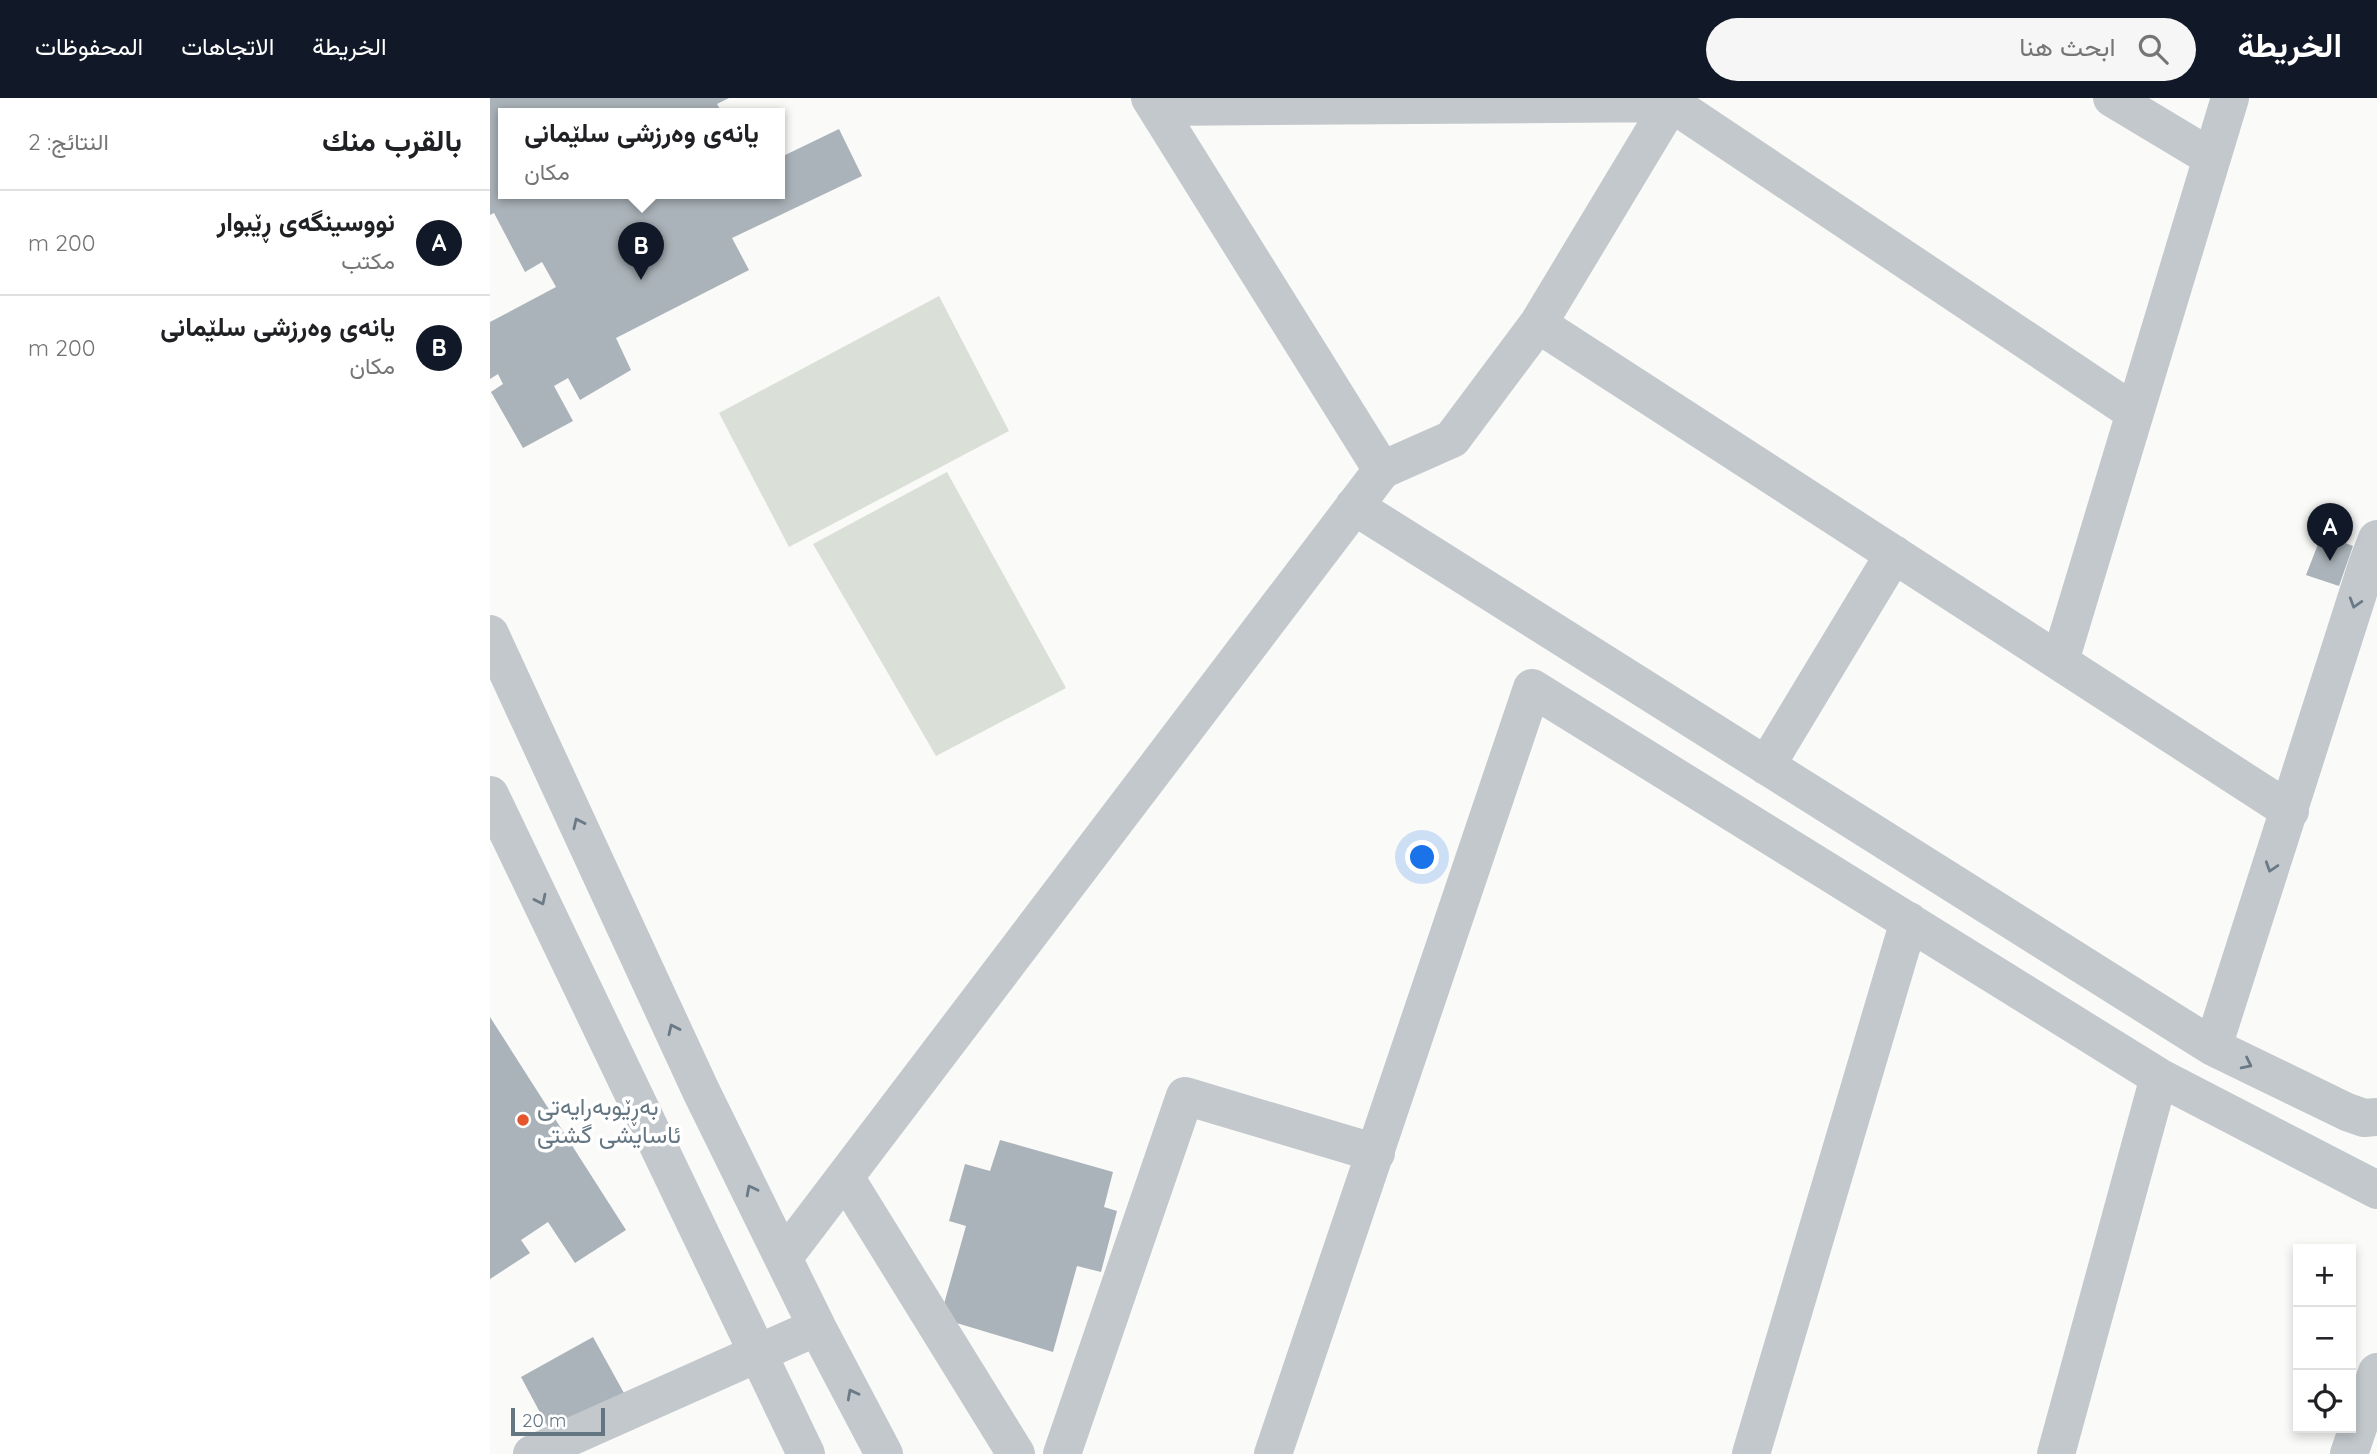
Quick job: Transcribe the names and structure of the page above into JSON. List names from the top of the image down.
{
  "places": ["بەڕێوبەرایەتی ئاسایشی گشتی"],
  "scale_bar": "20 m",
  "page": {
    "header": "الخريطة",
    "search": "ابحث هنا",
    "nav": ["الخريطة", "الاتجاهات", "المحفوظات"],
    "heading": ["بالقرب منك", "النتائج: 2"],
    "popup": ["یانەی وەرزشی سلێمانی", "مكان"],
    "list": [
      {
        "mark": "A",
        "name": "نووسینگه‌ی ڕێبوار",
        "note": "مكتب",
        "value": "200 m"
      },
      {
        "mark": "B",
        "name": "یانەی وەرزشی سلێمانی",
        "note": "مكان",
        "value": "200 m"
      }
    ],
    "pins": ["B", "A"],
    "map_buttons": ["+", "−"],
    "scale": "20 m"
  }
}
